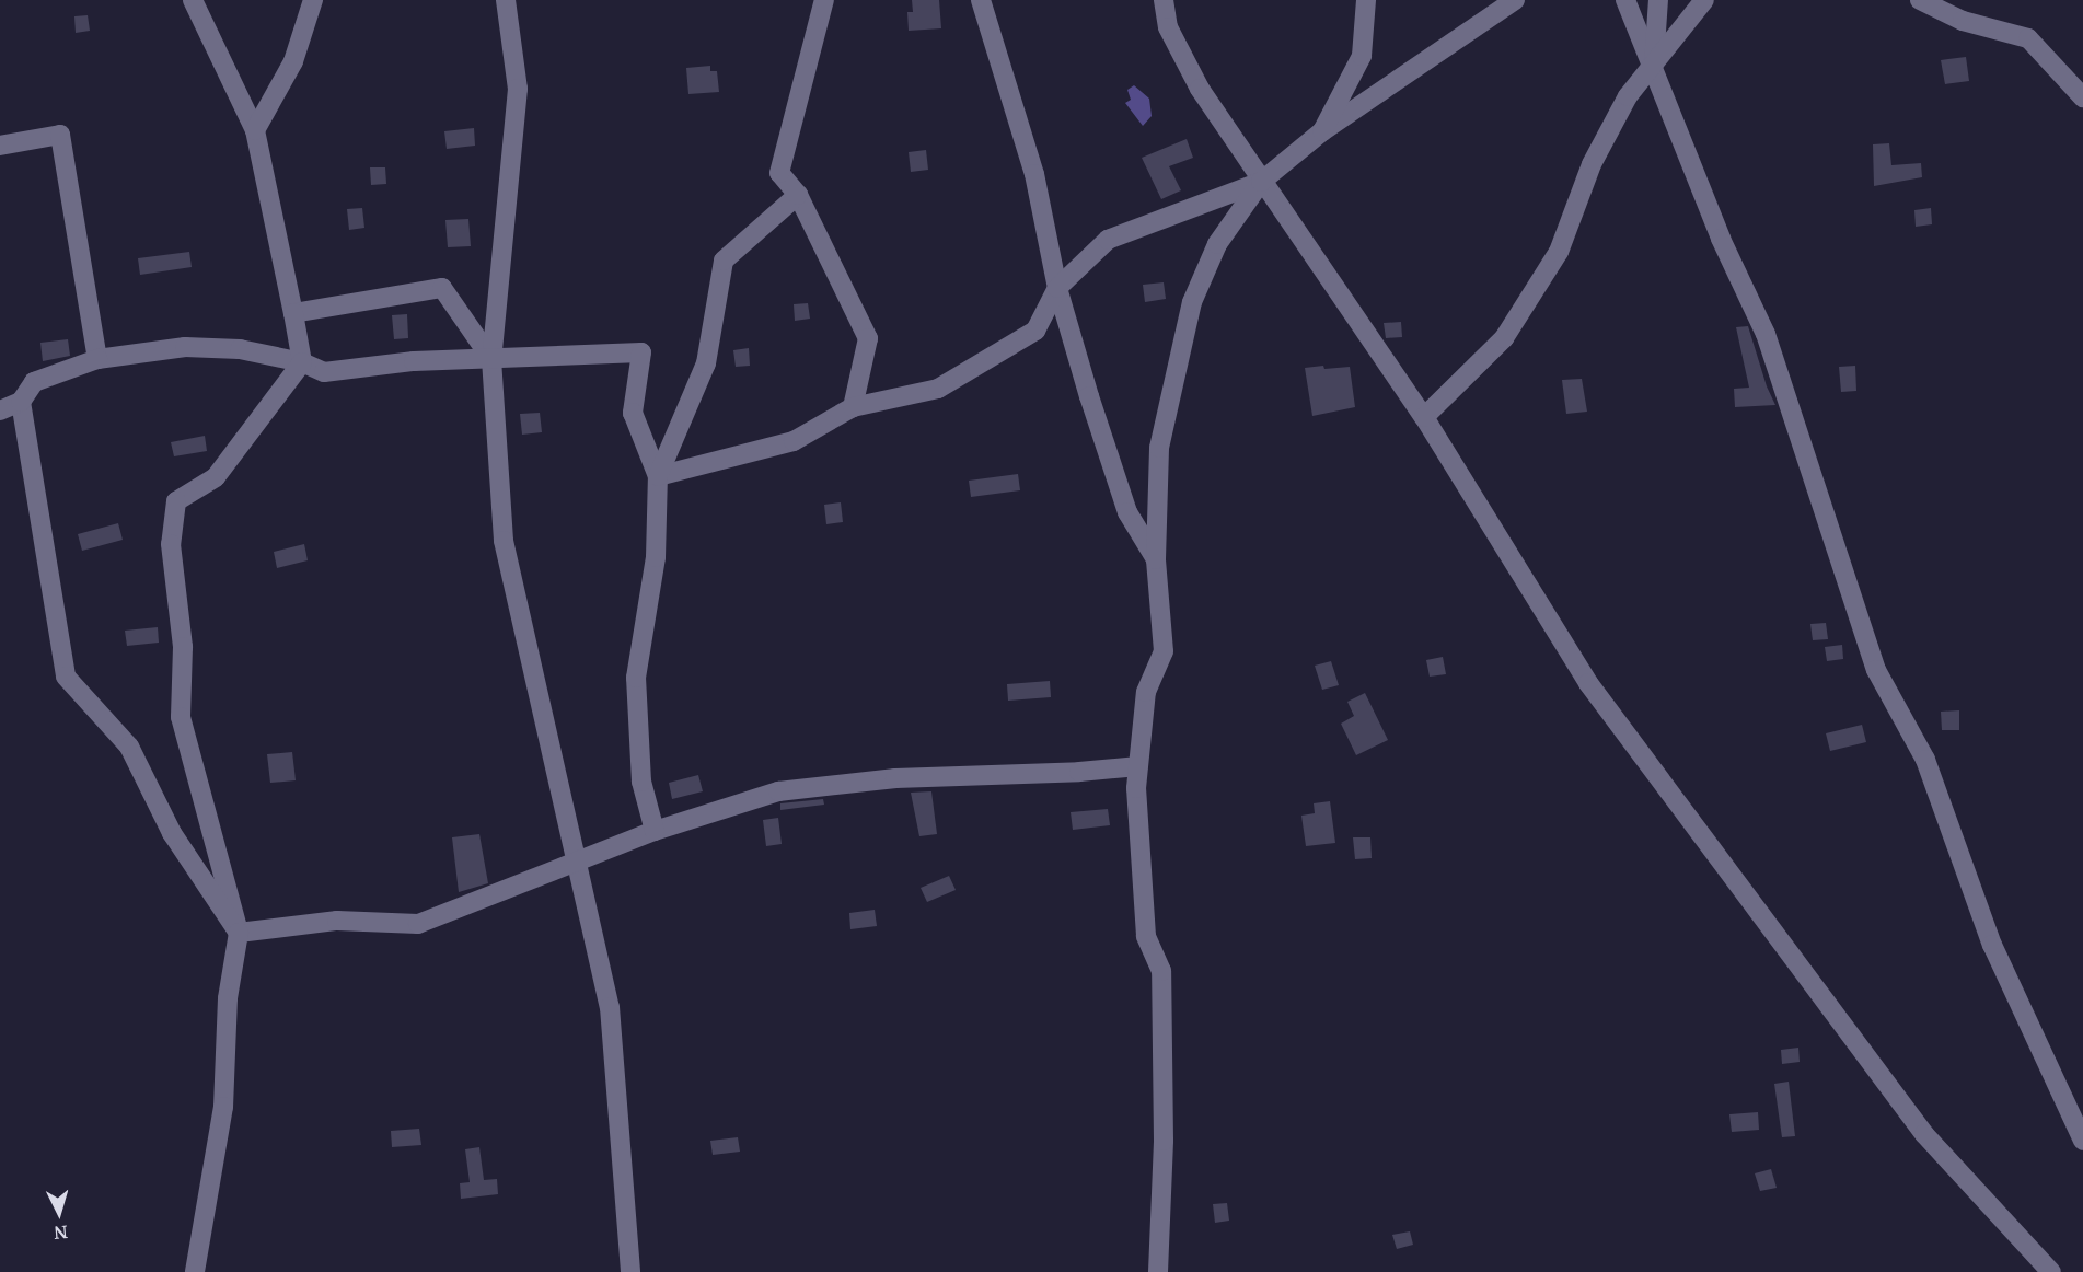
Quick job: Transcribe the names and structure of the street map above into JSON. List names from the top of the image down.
{
  "north": "bottom"
}
